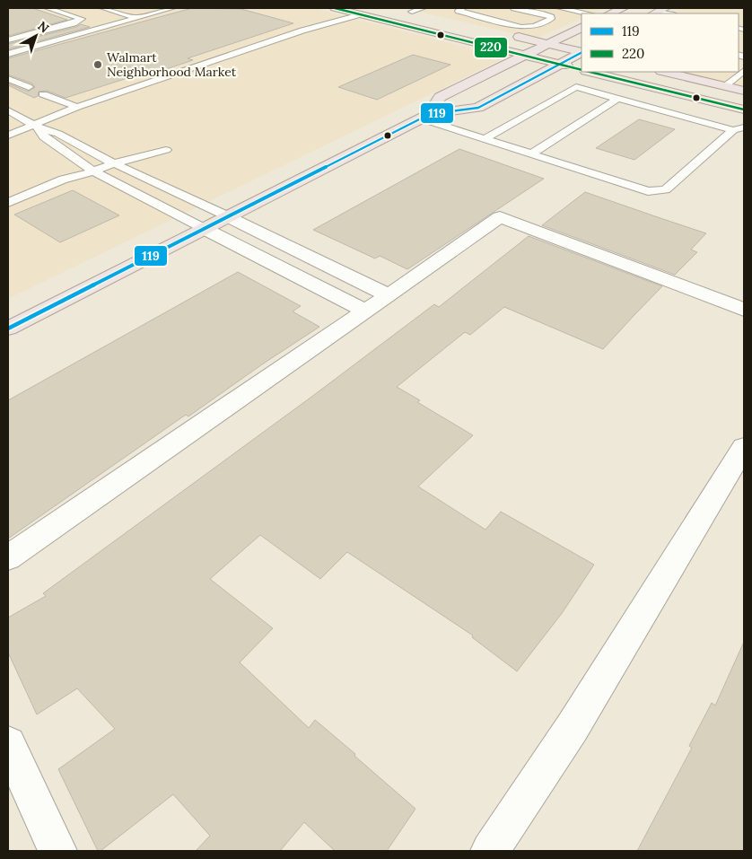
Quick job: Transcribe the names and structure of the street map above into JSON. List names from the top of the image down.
{
  "places": ["Walmart Neighborhood Market"],
  "lines": ["transit line 220", "transit line 119"],
  "legend": ["119", "220"],
  "north": "top right"
}
